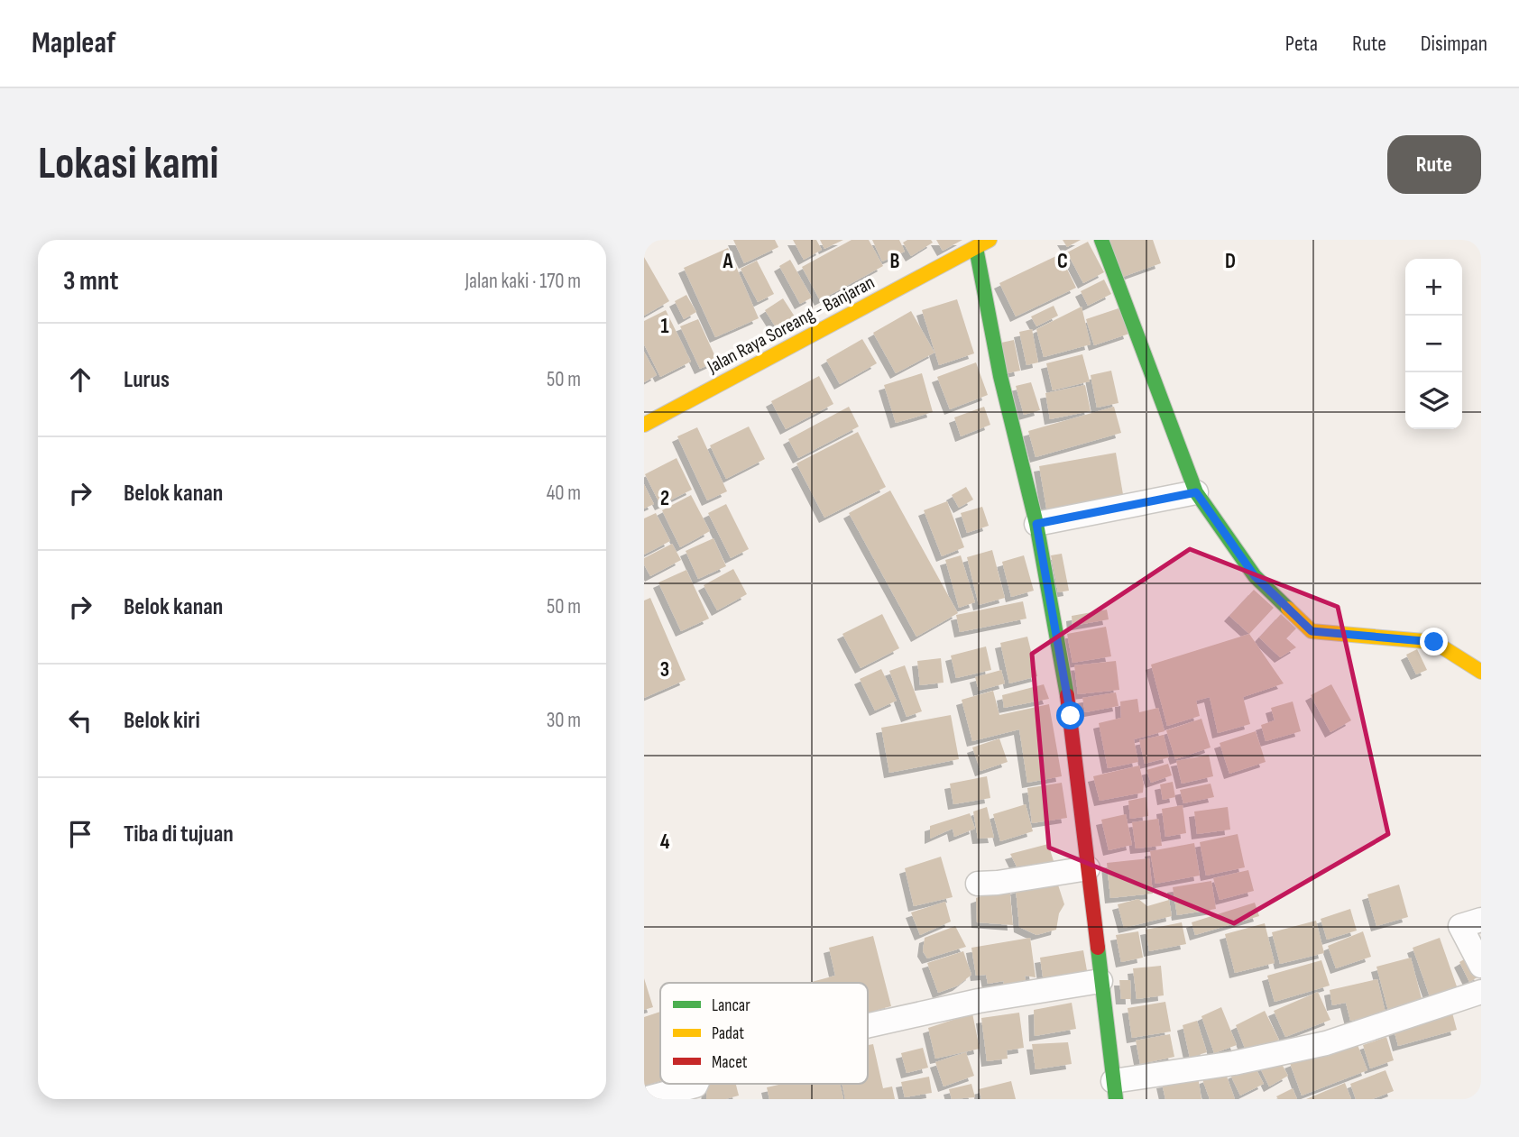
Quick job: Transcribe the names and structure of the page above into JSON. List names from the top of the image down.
{
  "streets": {
    "street": ["Jalan Raya Soreang - Banjaran"]
  },
  "legend": ["Lancar", "Padat", "Macet"],
  "page": {
    "header": "Mapleaf",
    "nav": ["Peta", "Rute", "Disimpan"],
    "buttons": "Rute",
    "title": "Lokasi kami",
    "heading": ["3 mnt", "Jalan kaki · 170 m"],
    "map_buttons": ["+", "−"],
    "list": [
      ["Lurus", "50 m"],
      ["Belok kanan", "40 m"],
      ["Belok kanan", "50 m"],
      ["Belok kiri", "30 m"],
      "Tiba di tujuan"
    ]
  },
  "grid": {
    "columns": [
      "A",
      "B",
      "C",
      "D"
    ],
    "rows": [
      "1",
      "2",
      "3",
      "4"
    ]
  }
}
